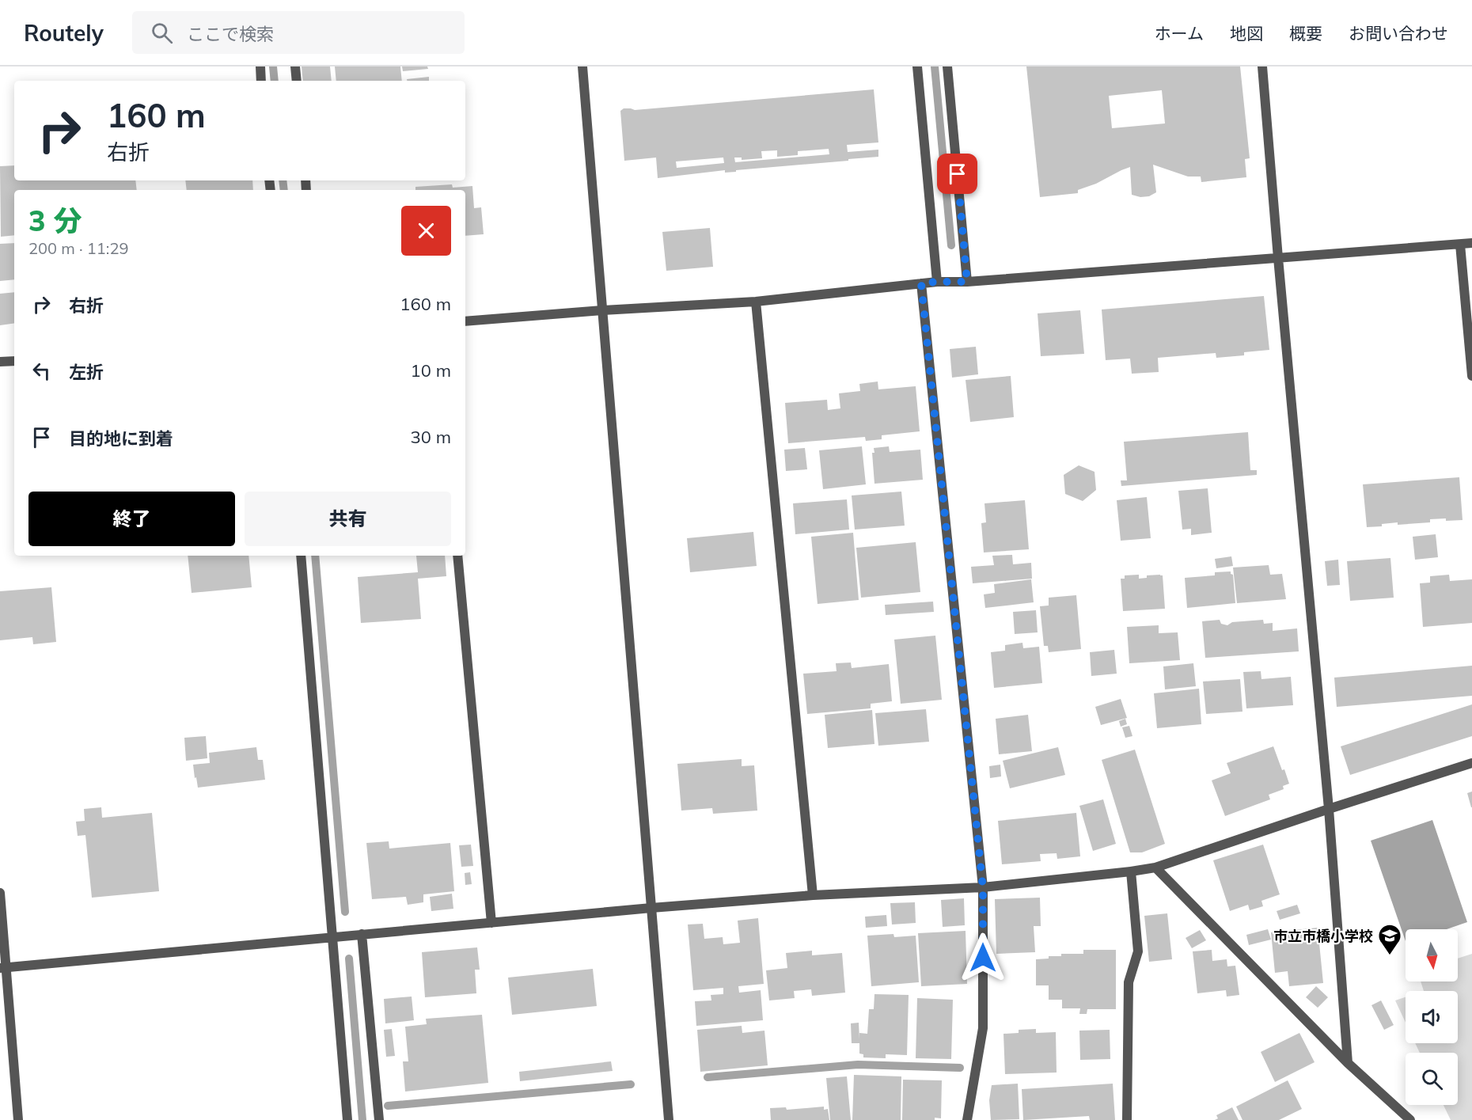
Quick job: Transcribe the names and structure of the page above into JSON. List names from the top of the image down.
{
  "places": {
    "school or university": ["市立市橋小学校"]
  },
  "north": "bottom",
  "page": {
    "header": "Routely",
    "search": "ここで検索",
    "nav": [
      "ホーム",
      "地図",
      "概要",
      "お問い合わせ"
    ],
    "turn": ["160 m", "右折"],
    "heading": ["3 分", "200 m · 11:29"],
    "list": [
      {
        "name": "右折",
        "value": "160 m"
      },
      {
        "name": "左折",
        "value": "10 m"
      },
      {
        "name": "目的地に到着",
        "value": "30 m"
      }
    ],
    "buttons": ["終了", "共有"]
  }
}
